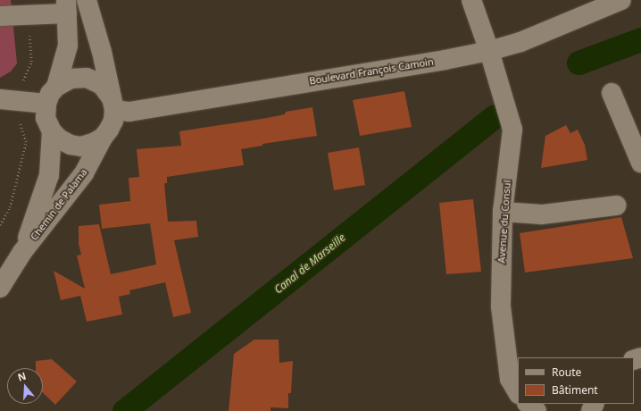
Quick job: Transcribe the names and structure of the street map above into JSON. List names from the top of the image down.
{
  "streets": {
    "street": ["Boulevard François Camoin", "Chemin de Palama", "Avenue du Consul"]
  },
  "crossings": [
    ["Boulevard François Camoin", "Chemin de Palama"],
    ["Boulevard François Camoin", "Avenue du Consul"]
  ],
  "water": ["Canal de Marseille"],
  "legend": ["Route", "Bâtiment"],
  "north": "top"
}
